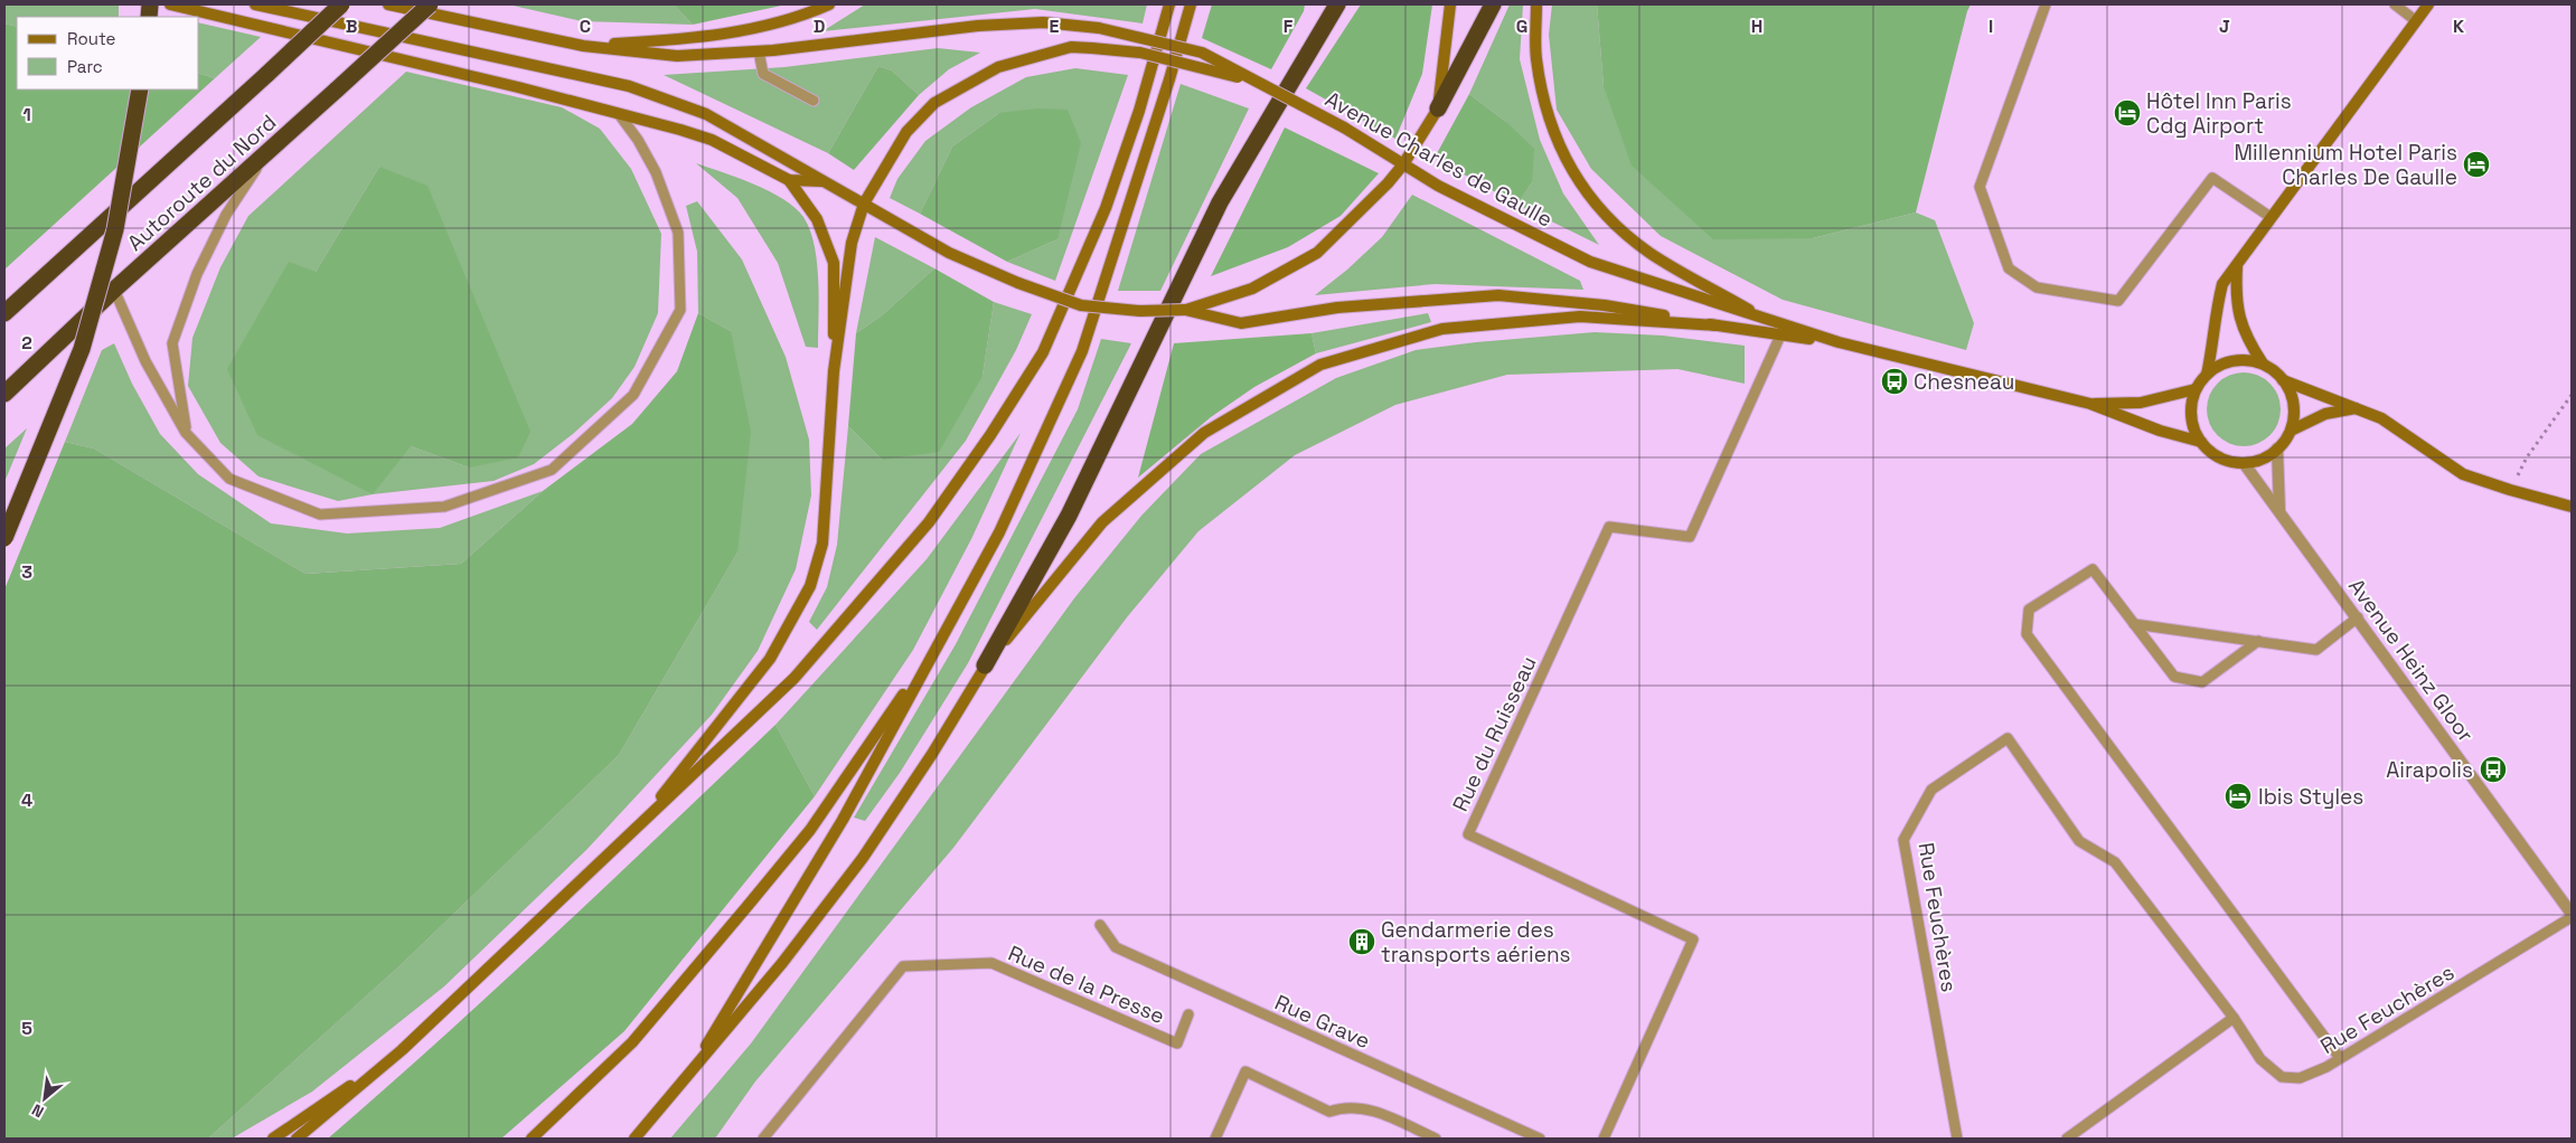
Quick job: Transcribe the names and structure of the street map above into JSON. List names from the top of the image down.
{
  "streets": {
    "highway": ["Autoroute du Nord"],
    "main road": ["Avenue Charles de Gaulle"],
    "street": ["Avenue Heinz Gloor"],
    "lane": [
      "Rue du Ruisseau",
      "Rue Feuchères",
      "Rue de la Presse",
      "Rue Grave"
    ]
  },
  "crossings": [
    ["Avenue Charles de Gaulle", "Avenue Heinz Gloor"],
    ["Avenue Charles de Gaulle", "Rue du Ruisseau"],
    ["Avenue Heinz Gloor", "Rue Feuchères"]
  ],
  "places": {
    "hotel": ["Hôtel Inn Paris Cdg Airport", "Millennium Hotel Paris Charles De Gaulle", "Ibis Styles"],
    "bus stop": ["Chesneau", "Airapolis"],
    "building": ["Gendarmerie des transports aériens"]
  },
  "legend": ["Route", "Parc"],
  "north": "bottom left",
  "grid": {
    "columns": [
      "B",
      "C",
      "D",
      "E",
      "F",
      "G",
      "H",
      "I",
      "J",
      "K"
    ],
    "rows": [
      "1",
      "2",
      "3",
      "4",
      "5"
    ]
  }
}
